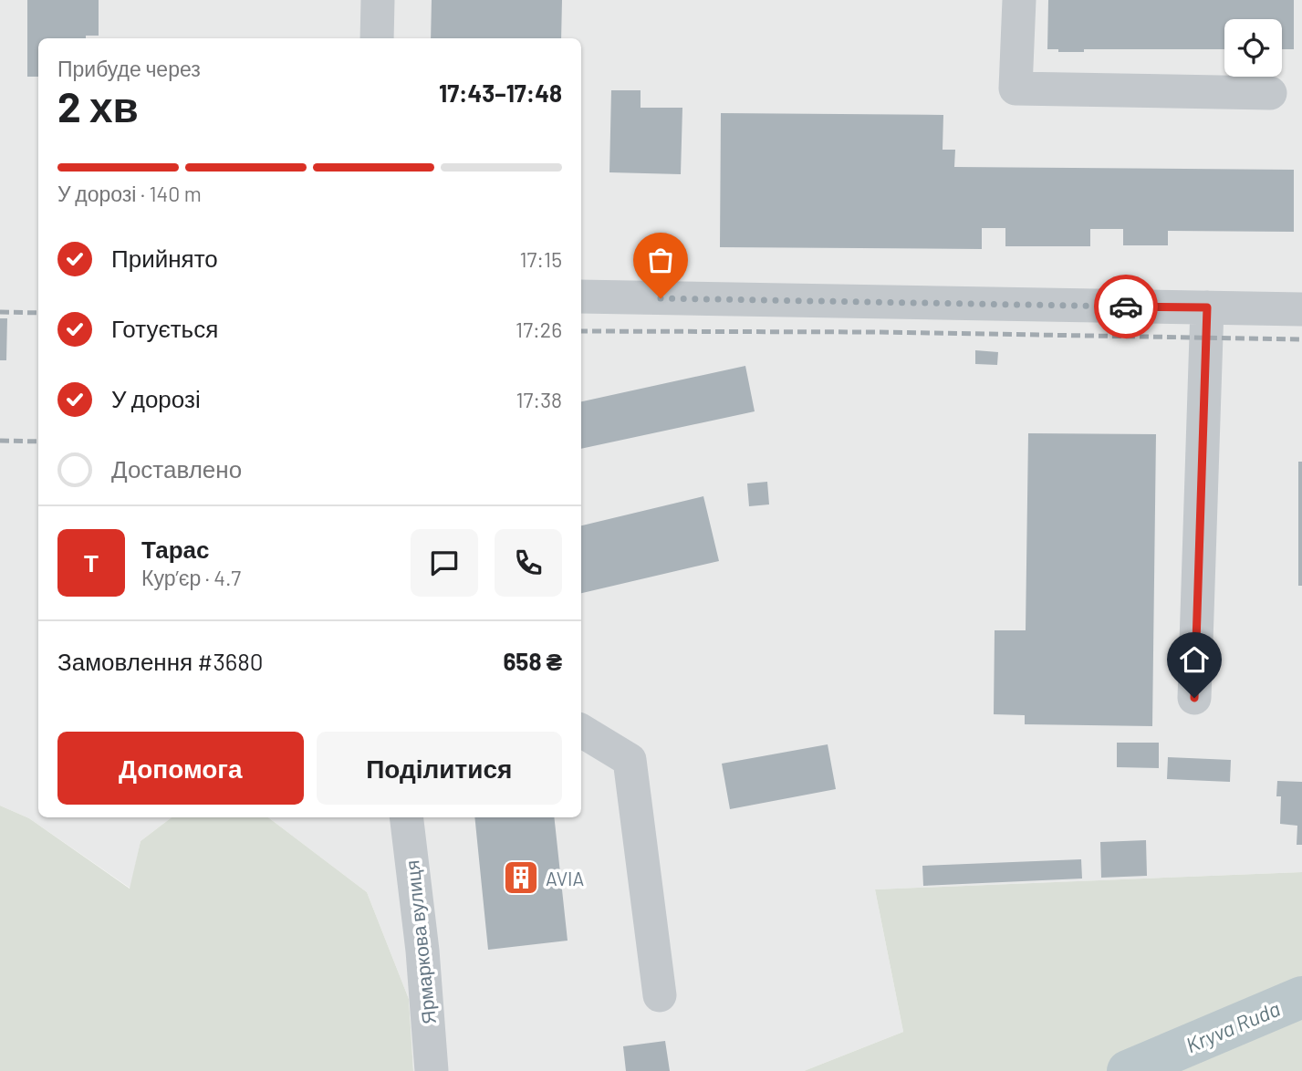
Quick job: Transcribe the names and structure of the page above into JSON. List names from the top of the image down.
{
  "streets": {
    "street": ["Ярмаркова вулиця"]
  },
  "water": ["Kryva Ruda"],
  "places": {
    "building": ["AVIA"]
  },
  "page": {
    "heading": ["2 хв", "Прибуде через", "17:43–17:48"],
    "panel": [
      "Тарас",
      "Кур’єр · 4.7",
      "Замовлення #3680",
      "658 ₴"
    ],
    "bar": "У дорозі · 140 m",
    "list": [
      ["Прийнято", "17:15"],
      ["Готується", "17:26"],
      ["У дорозі", "17:38"],
      "Доставлено"
    ],
    "round": "Т",
    "buttons": ["Допомога", "Поділитися"]
  }
}
